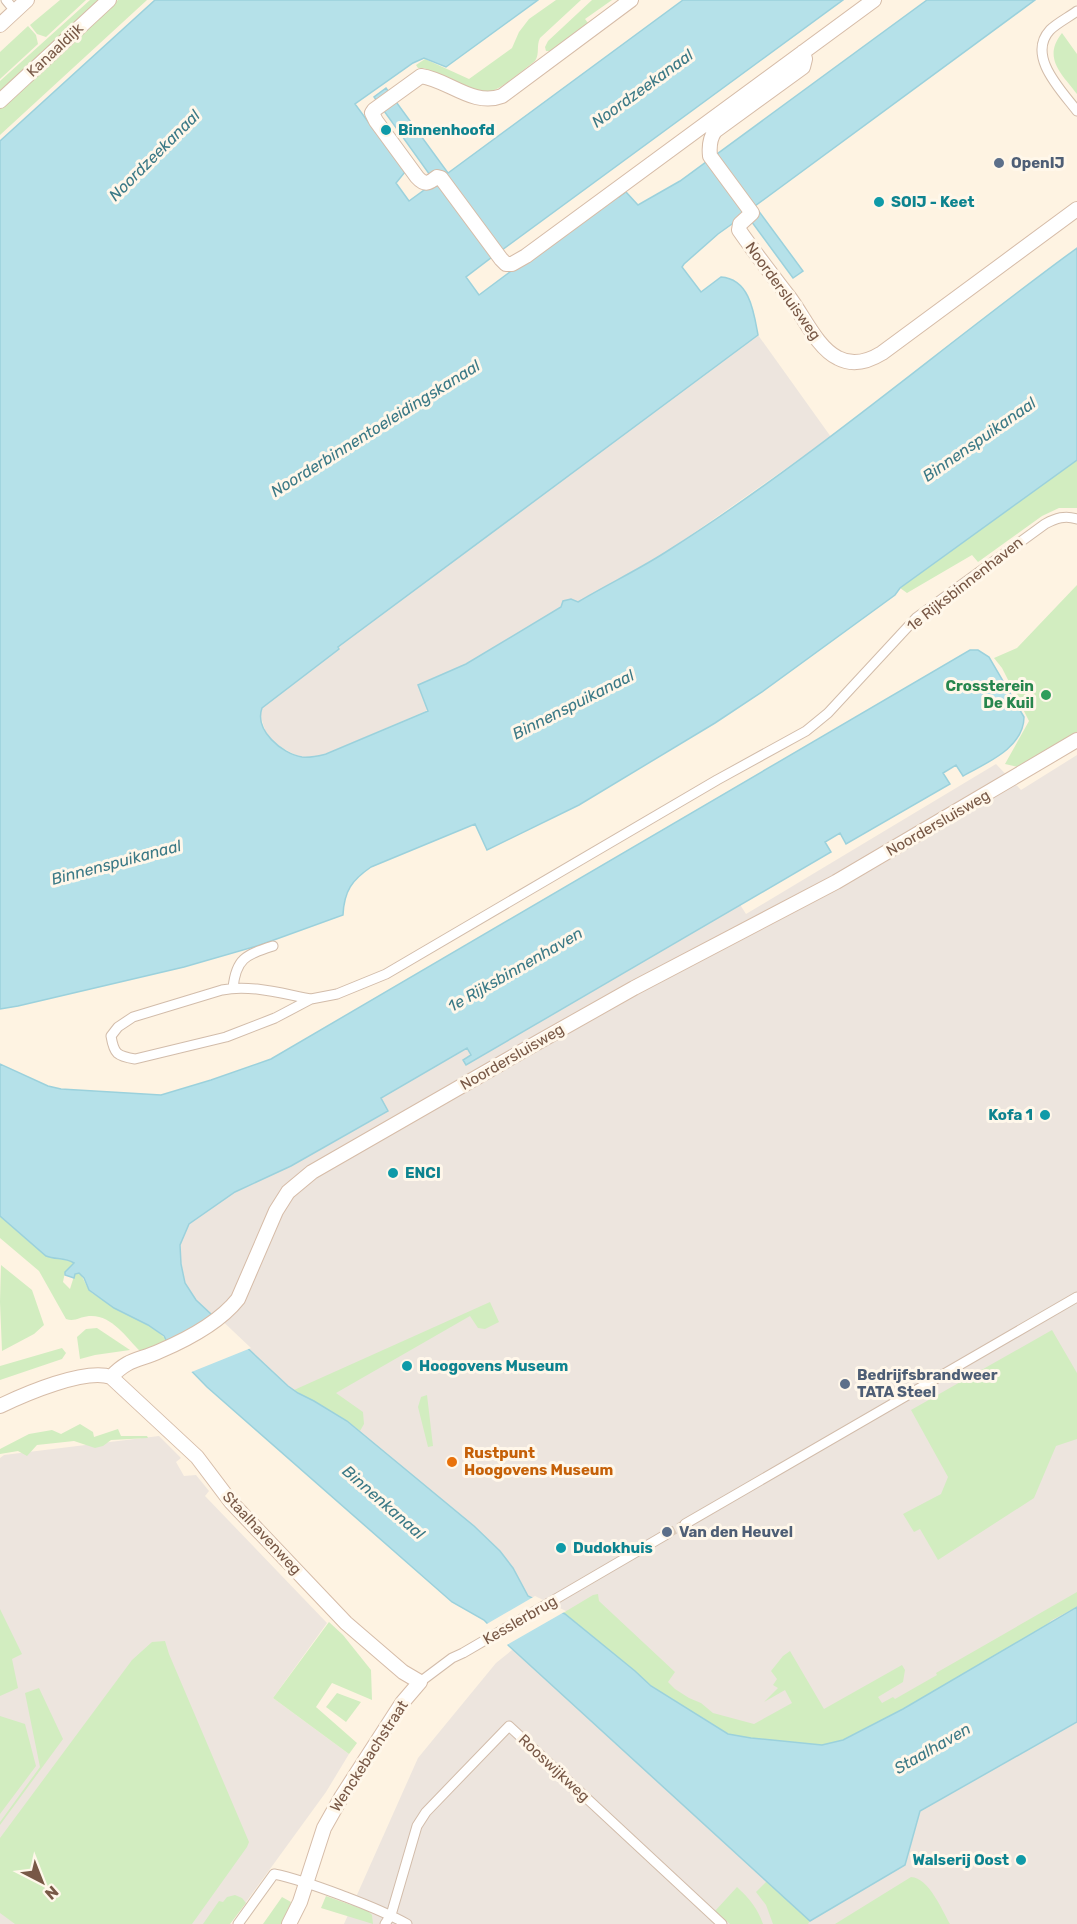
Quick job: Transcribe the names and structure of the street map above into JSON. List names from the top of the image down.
{
  "streets": {
    "street": [
      "Kanaaldijk",
      "Noordersluisweg",
      "1e Rijksbinnenhaven",
      "Staalhavenweg",
      "Kesslerbrug",
      "Wenckebachstraat",
      "Rooswijkweg"
    ]
  },
  "crossings": [
    ["Noordersluisweg", "Staalhavenweg"],
    ["Staalhavenweg", "Wenckebachstraat"],
    ["Kesslerbrug", "Wenckebachstraat"]
  ],
  "water": [
    "Noordzeekanaal",
    "Noorderbinnentoeleidingskanaal",
    "Binnenspuikanaal",
    "1e Rijksbinnenhaven",
    "Binnenkanaal",
    "Staalhaven"
  ],
  "places": [
    "Binnenhoofd",
    "OpenIJ",
    "SOIJ - Keet",
    "Crossterein De Kuil",
    "Kofa 1",
    "ENCI",
    "Hoogovens Museum",
    "Bedrijfsbrandweer TATA Steel",
    "Rustpunt Hoogovens Museum",
    "Van den Heuvel",
    "Dudokhuis",
    "Walserij Oost"
  ],
  "north": "bottom right"
}
